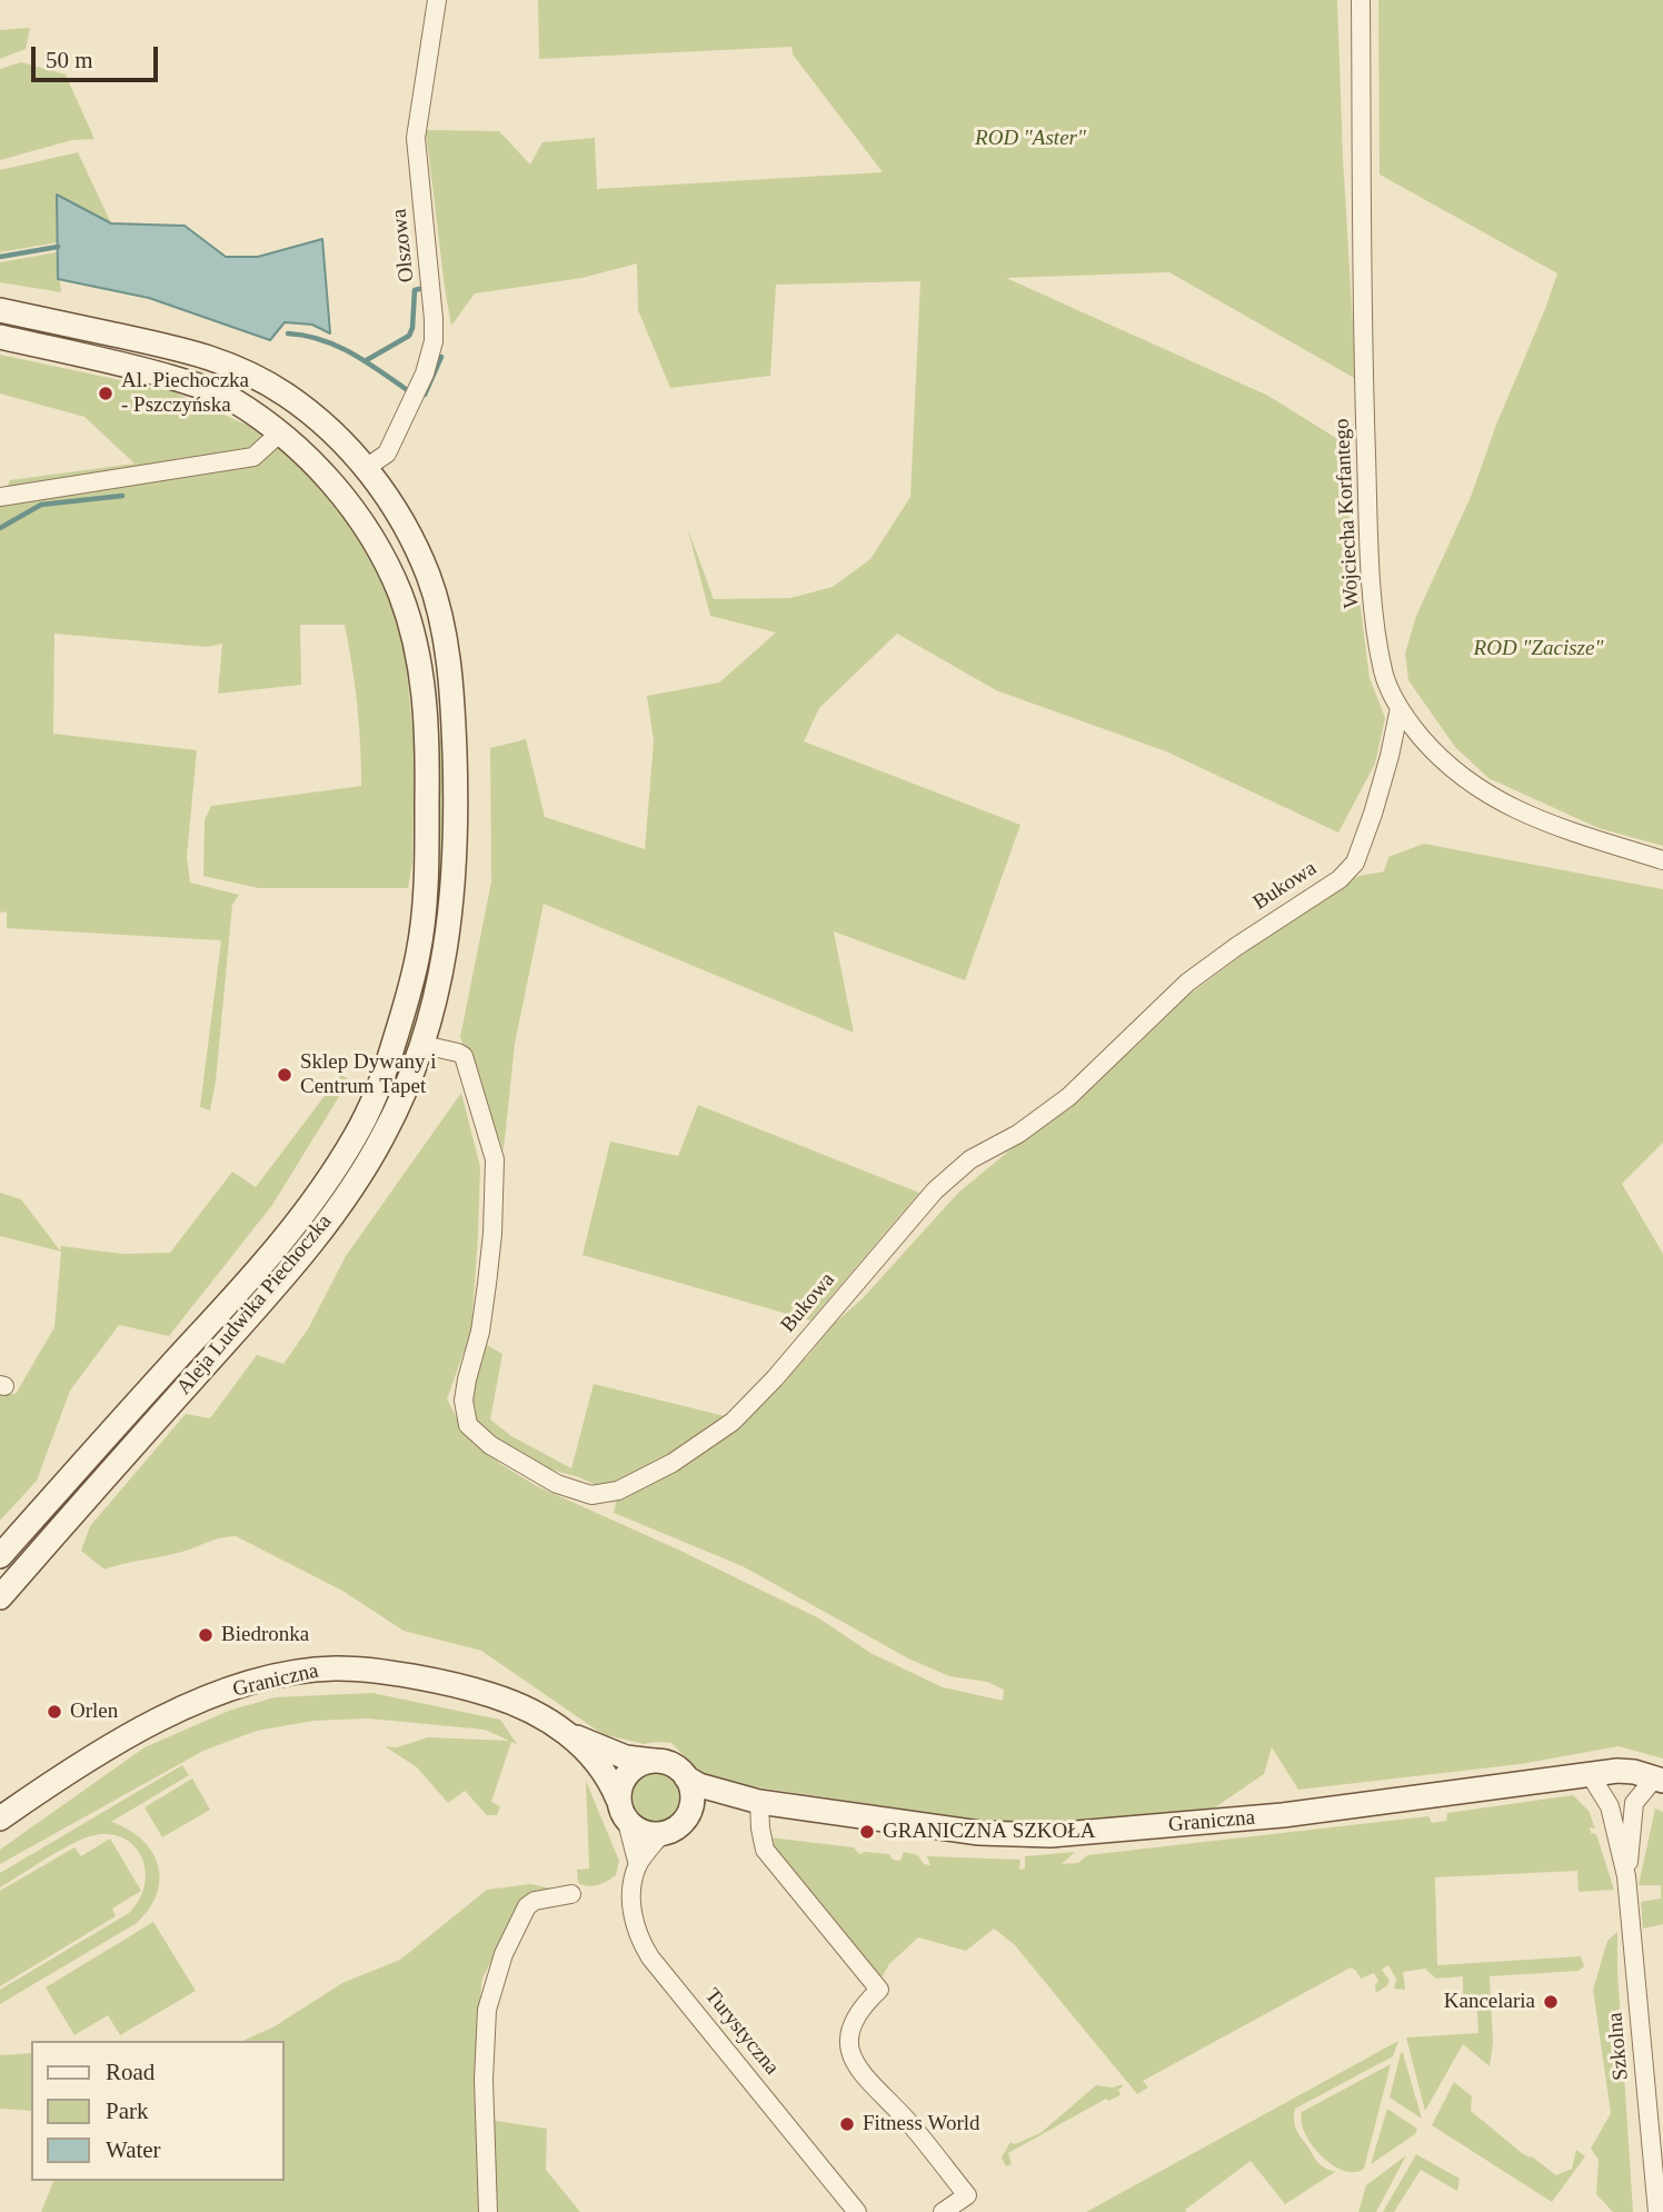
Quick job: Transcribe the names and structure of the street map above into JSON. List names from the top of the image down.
{
  "streets": {
    "main road": ["Aleja Ludwika Piechoczka", "Graniczna"],
    "street": [
      "Olszowa",
      "Wojciecha Korfantego",
      "Bukowa",
      "Turystyczna",
      "Szkolna"
    ]
  },
  "crossings": [
    ["Olszowa", "Aleja Ludwika Piechoczka"],
    ["Wojciecha Korfantego", "Bukowa"],
    ["Bukowa", "Aleja Ludwika Piechoczka"],
    ["Graniczna", "Turystyczna"],
    ["Graniczna", "Szkolna"]
  ],
  "parks": ["ROD \"Aster\"", "ROD \"Zacisze\""],
  "places": [
    "Al. Piechoczka - Pszczyńska",
    "Sklep Dywany i Centrum Tapet",
    "Biedronka",
    "Orlen",
    "GRANICZNA SZKOŁA",
    "Kancelaria",
    "Fitness World"
  ],
  "legend": ["Road", "Park", "Water"],
  "scale_bar": "50 m"
}
